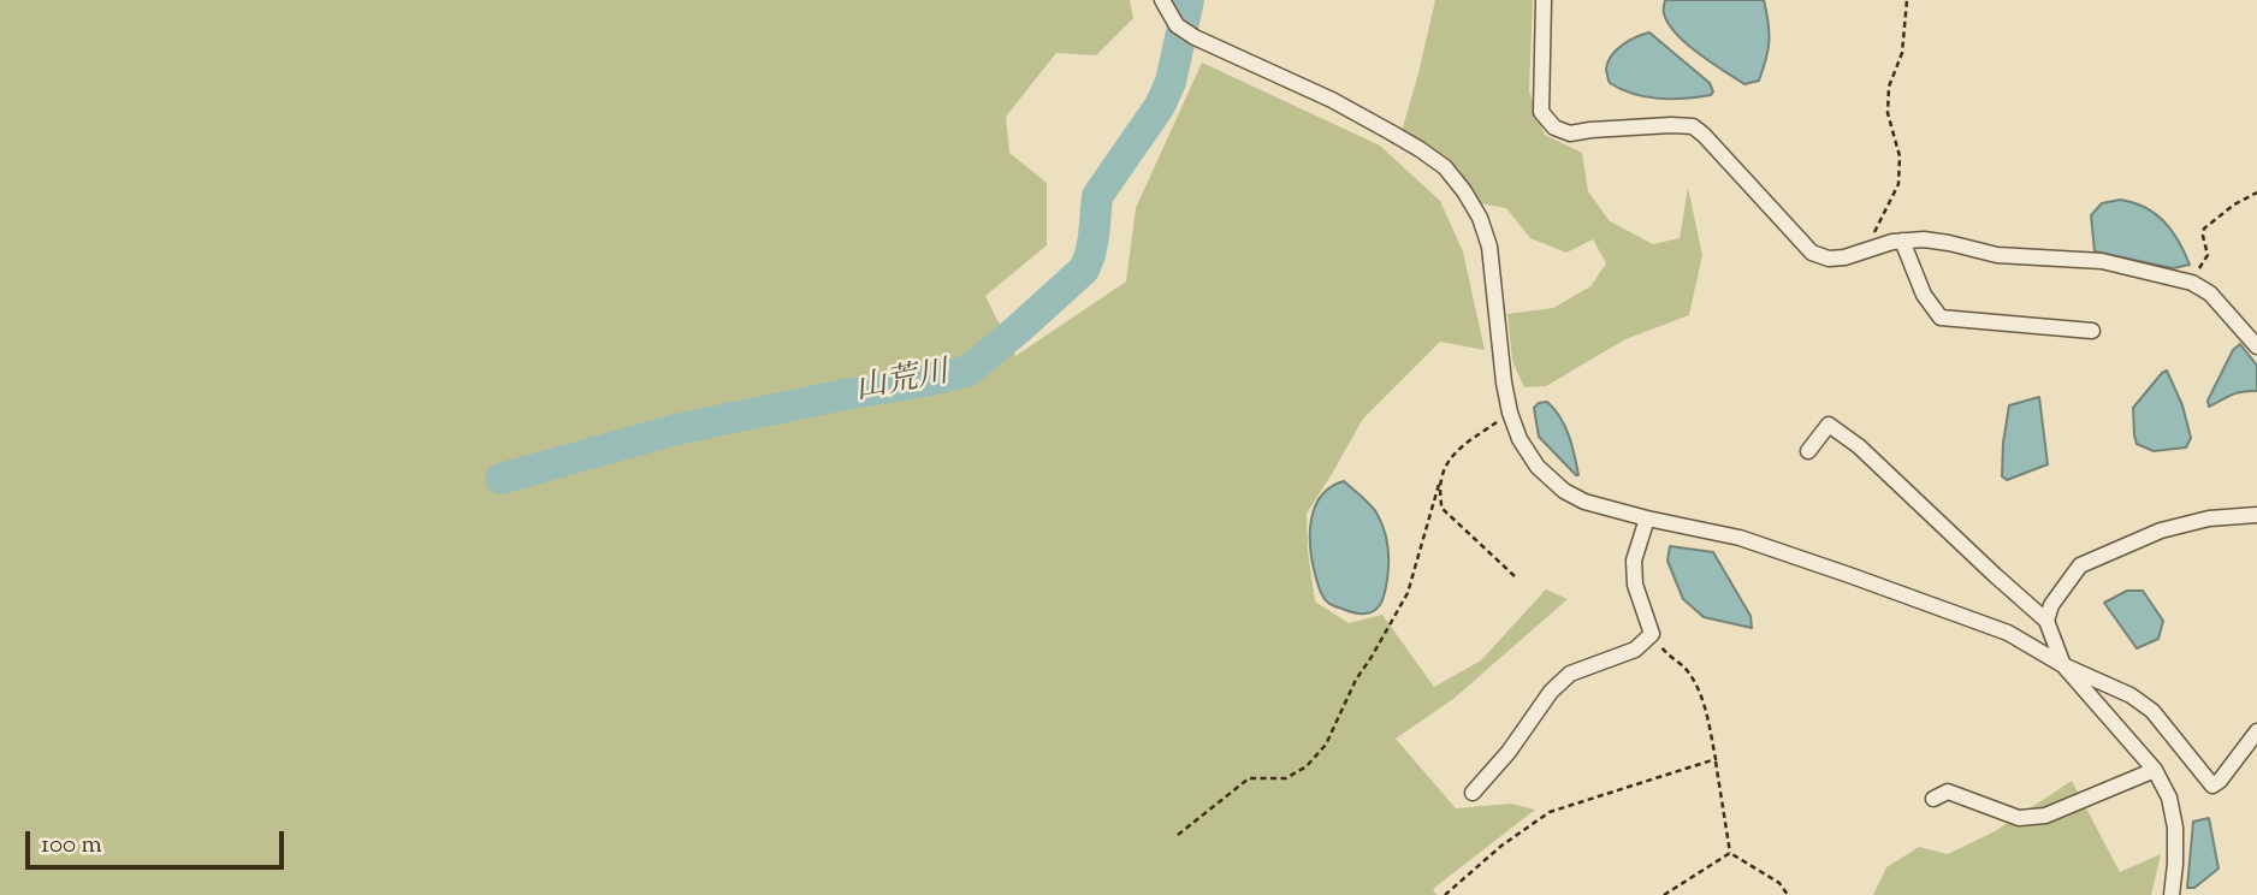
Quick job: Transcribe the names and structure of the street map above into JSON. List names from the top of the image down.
{
  "water": ["山荒川"],
  "scale_bar": "100 m"
}
